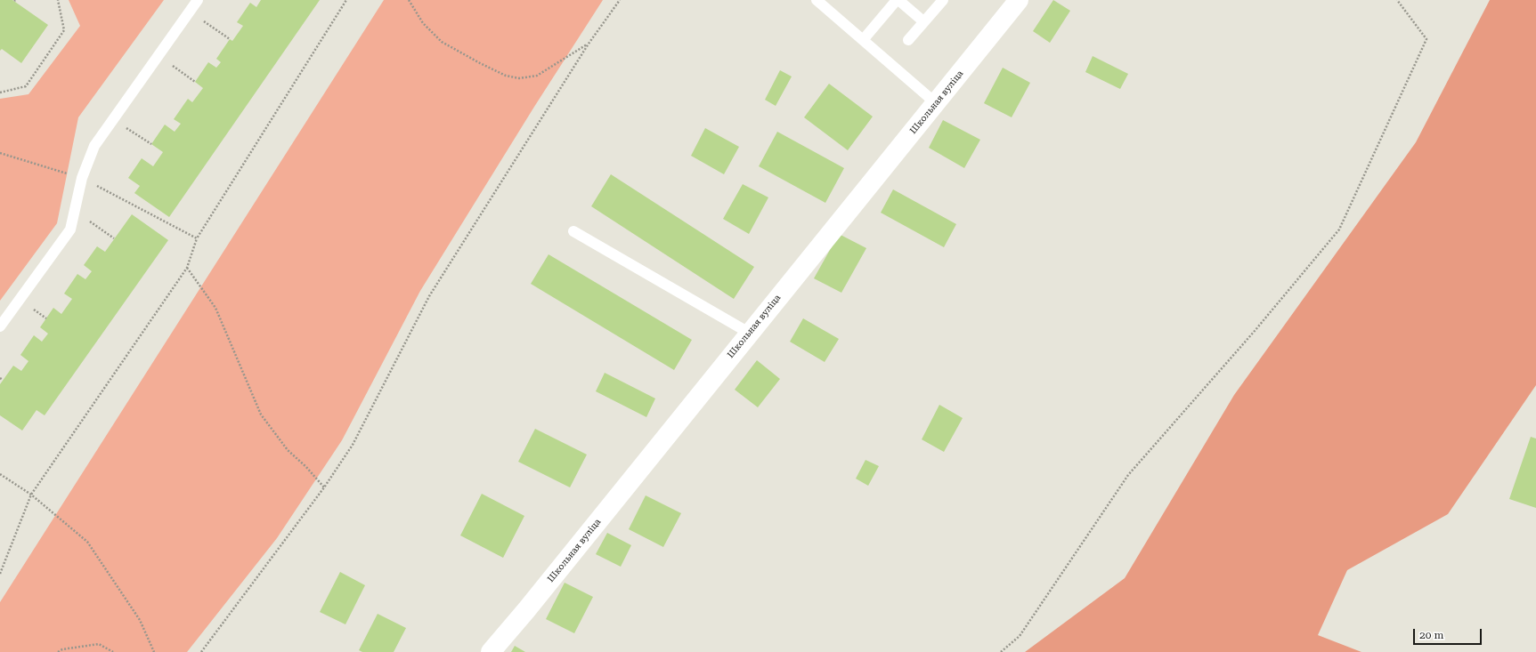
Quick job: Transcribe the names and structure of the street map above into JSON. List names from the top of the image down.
{
  "streets": {
    "street": ["Школьная вуліца"]
  },
  "scale_bar": "20 m"
}
